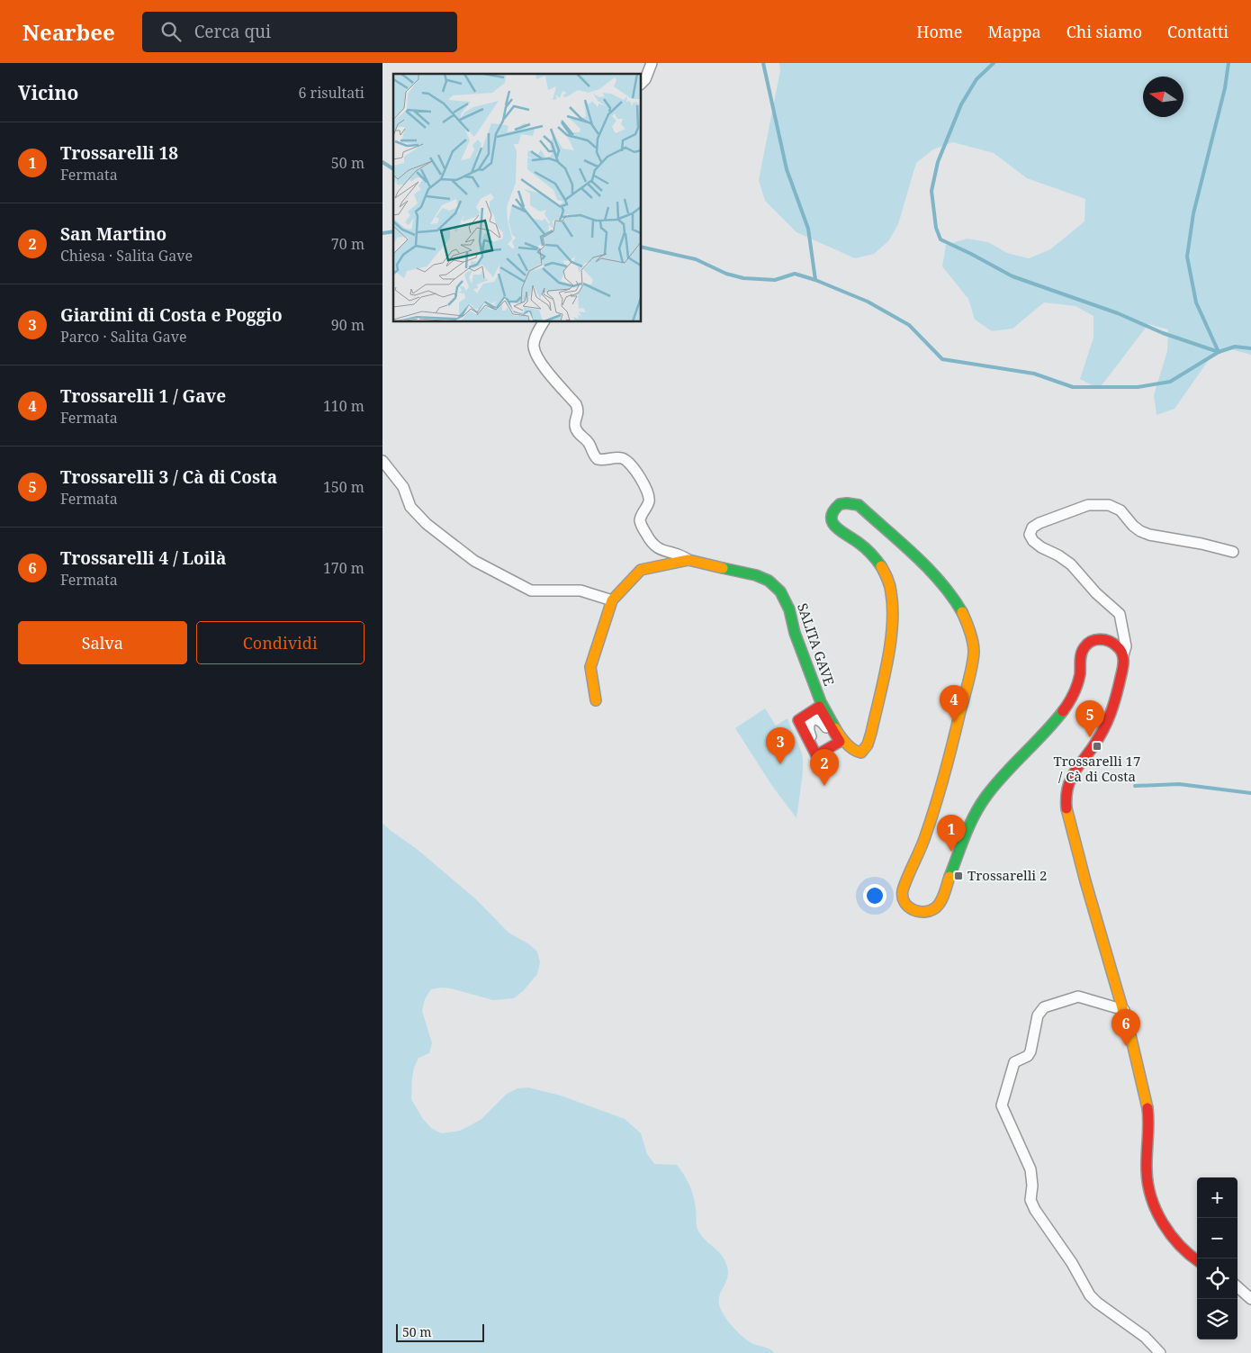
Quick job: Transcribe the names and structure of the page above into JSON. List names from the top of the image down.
{
  "streets": {
    "street": ["SALITA GAVE"]
  },
  "places": {
    "transit": ["Trossarelli 17 / Cà di Costa", "Trossarelli 2"]
  },
  "scale_bar": "50 m",
  "north": "left",
  "page": {
    "header": "Nearbee",
    "search": "Cerca qui",
    "nav": [
      "Home",
      "Mappa",
      "Chi siamo",
      "Contatti"
    ],
    "heading": ["Vicino", "6 risultati"],
    "list": [
      {
        "mark": "1",
        "name": "Trossarelli 18",
        "note": "Fermata",
        "value": "50 m"
      },
      {
        "mark": "2",
        "name": "San Martino",
        "note": "Chiesa · Salita Gave",
        "value": "70 m"
      },
      {
        "mark": "3",
        "name": "Giardini di Costa e Poggio",
        "note": "Parco · Salita Gave",
        "value": "90 m"
      },
      {
        "mark": "4",
        "name": "Trossarelli 1 / Gave",
        "note": "Fermata",
        "value": "110 m"
      },
      {
        "mark": "5",
        "name": "Trossarelli 3 / Cà di Costa",
        "note": "Fermata",
        "value": "150 m"
      },
      {
        "mark": "6",
        "name": "Trossarelli 4 / Loilà",
        "note": "Fermata",
        "value": "170 m"
      }
    ],
    "buttons": ["Salva", "Condividi"],
    "pins": [
      "4",
      "5",
      "3",
      "2",
      "1",
      "6"
    ],
    "map_buttons": ["+", "−"],
    "scale": "50 m"
  }
}
